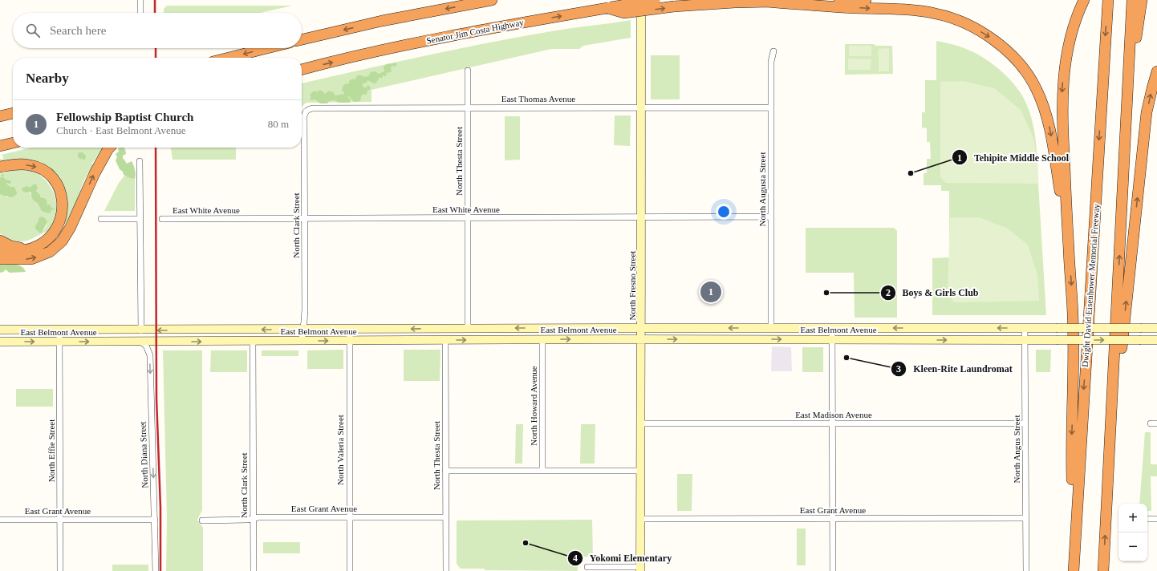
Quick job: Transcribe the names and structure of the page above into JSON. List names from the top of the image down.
{
  "streets": {
    "highway": ["Senator Jim Costa Highway", "Dwight David Eisenhower Memorial Freeway"],
    "main road": ["North Fresno Street", "East Belmont Avenue"],
    "street": [
      "East Thomas Avenue",
      "North Thesta Street",
      "North Augusta Street",
      "East White Avenue",
      "North Clark Street",
      "North Howard Avenue",
      "East Madison Avenue",
      "North Angus Street",
      "North Valeria Street",
      "North Effie Street",
      "North Diana Street",
      "East Grant Avenue"
    ]
  },
  "crossings": [
    ["East Thomas Avenue", "North Thesta Street"],
    ["East Thomas Avenue", "North Augusta Street"],
    ["East Thomas Avenue", "North Clark Street"],
    ["East Thomas Avenue", "North Fresno Street"],
    ["North Thesta Street", "East White Avenue"],
    ["North Thesta Street", "East Belmont Avenue"],
    ["North Thesta Street", "East Grant Avenue"],
    ["North Augusta Street", "East White Avenue"],
    ["North Augusta Street", "East Belmont Avenue"],
    ["East White Avenue", "North Clark Street"],
    ["East White Avenue", "North Fresno Street"],
    ["North Clark Street", "East Belmont Avenue"],
    ["North Clark Street", "East Grant Avenue"],
    ["North Fresno Street", "East Belmont Avenue"],
    ["North Fresno Street", "East Madison Avenue"],
    ["North Fresno Street", "East Grant Avenue"],
    ["East Belmont Avenue", "North Howard Avenue"],
    ["East Belmont Avenue", "North Angus Street"],
    ["East Belmont Avenue", "North Valeria Street"],
    ["East Belmont Avenue", "North Effie Street"],
    ["East Belmont Avenue", "North Diana Street"],
    ["East Madison Avenue", "North Angus Street"],
    ["North Angus Street", "East Grant Avenue"],
    ["North Valeria Street", "East Grant Avenue"],
    ["North Effie Street", "East Grant Avenue"],
    ["North Diana Street", "East Grant Avenue"]
  ],
  "one_way": ["North Diana Street"],
  "places": [
    "Tehipite Middle School",
    "Boys & Girls Club",
    "Kleen-Rite Laundromat",
    "Yokomi Elementary"
  ],
  "page": {
    "search": "Search here",
    "heading": "Nearby",
    "list": [
      {
        "mark": "1",
        "name": "Fellowship Baptist Church",
        "note": "Church · East Belmont Avenue",
        "value": "80 m"
      }
    ],
    "pins": "1",
    "map_buttons": ["+", "−"]
  }
}
